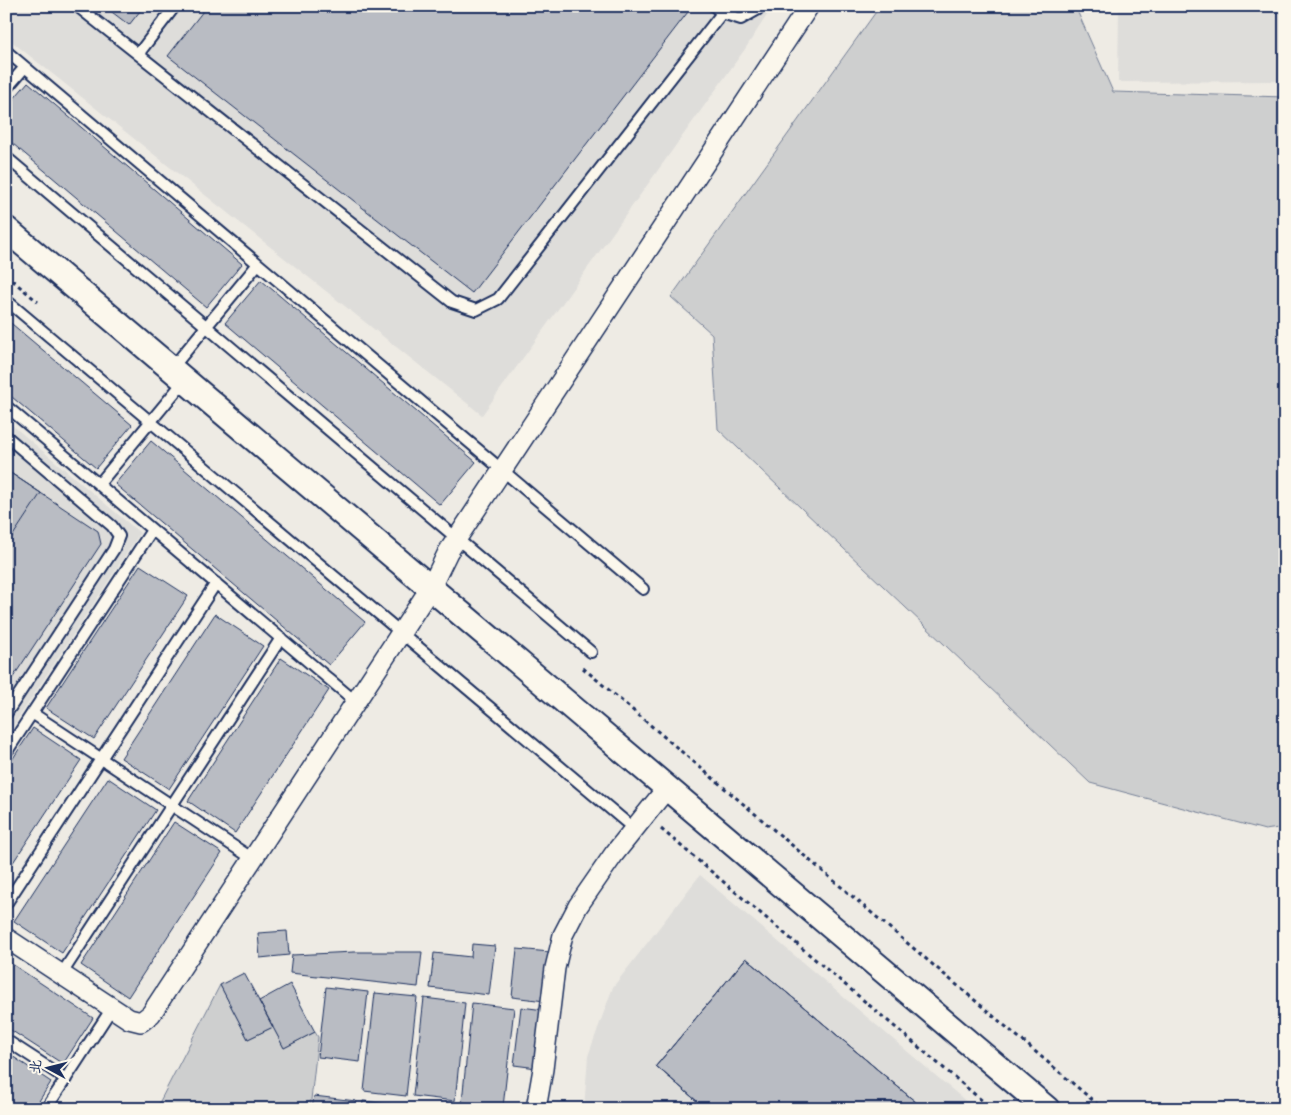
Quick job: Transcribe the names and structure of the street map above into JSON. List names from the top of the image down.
{
  "north": "left"
}
